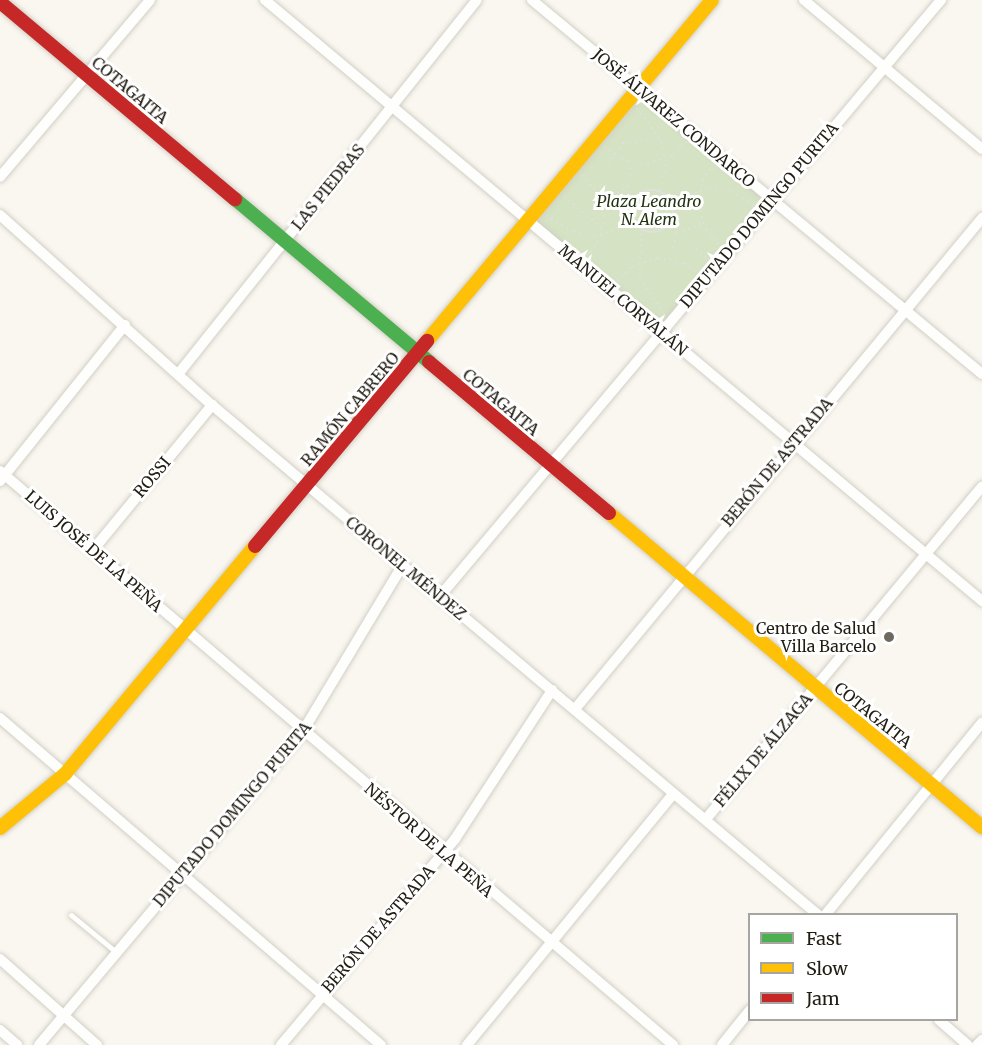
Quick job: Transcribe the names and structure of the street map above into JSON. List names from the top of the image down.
{
  "streets": {
    "street": [
      "COTAGAITA",
      "JOSÉ ÁLVAREZ CONDARCO",
      "LAS PIEDRAS",
      "DIPUTADO DOMINGO PURITA",
      "MANUEL CORVALÁN",
      "RAMÓN CABRERO",
      "BERÓN DE ASTRADA",
      "ROSSI",
      "LUIS JOSÉ DE LA PEÑA",
      "CORONEL MÉNDEZ",
      "FÉLIX DE ÁLZAGA",
      "NÉSTOR DE LA PEÑA"
    ]
  },
  "crossings": [
    ["COTAGAITA", "LAS PIEDRAS"],
    ["COTAGAITA", "DIPUTADO DOMINGO PURITA"],
    ["COTAGAITA", "RAMÓN CABRERO"],
    ["COTAGAITA", "BERÓN DE ASTRADA"],
    ["COTAGAITA", "FÉLIX DE ÁLZAGA"],
    ["JOSÉ ÁLVAREZ CONDARCO", "DIPUTADO DOMINGO PURITA"],
    ["JOSÉ ÁLVAREZ CONDARCO", "RAMÓN CABRERO"],
    ["JOSÉ ÁLVAREZ CONDARCO", "BERÓN DE ASTRADA"],
    ["LAS PIEDRAS", "MANUEL CORVALÁN"],
    ["LAS PIEDRAS", "CORONEL MÉNDEZ"],
    ["DIPUTADO DOMINGO PURITA", "MANUEL CORVALÁN"],
    ["DIPUTADO DOMINGO PURITA", "CORONEL MÉNDEZ"],
    ["DIPUTADO DOMINGO PURITA", "NÉSTOR DE LA PEÑA"],
    ["MANUEL CORVALÁN", "RAMÓN CABRERO"],
    ["MANUEL CORVALÁN", "BERÓN DE ASTRADA"],
    ["MANUEL CORVALÁN", "FÉLIX DE ÁLZAGA"],
    ["RAMÓN CABRERO", "LUIS JOSÉ DE LA PEÑA"],
    ["RAMÓN CABRERO", "CORONEL MÉNDEZ"],
    ["RAMÓN CABRERO", "NÉSTOR DE LA PEÑA"],
    ["BERÓN DE ASTRADA", "CORONEL MÉNDEZ"],
    ["BERÓN DE ASTRADA", "NÉSTOR DE LA PEÑA"],
    ["ROSSI", "LUIS JOSÉ DE LA PEÑA"],
    ["ROSSI", "CORONEL MÉNDEZ"],
    ["LUIS JOSÉ DE LA PEÑA", "NÉSTOR DE LA PEÑA"],
    ["CORONEL MÉNDEZ", "FÉLIX DE ÁLZAGA"]
  ],
  "parks": ["Plaza Leandro N. Alem"],
  "places": ["Centro de Salud Villa Barcelo"],
  "legend": ["Fast", "Slow", "Jam"]
}
